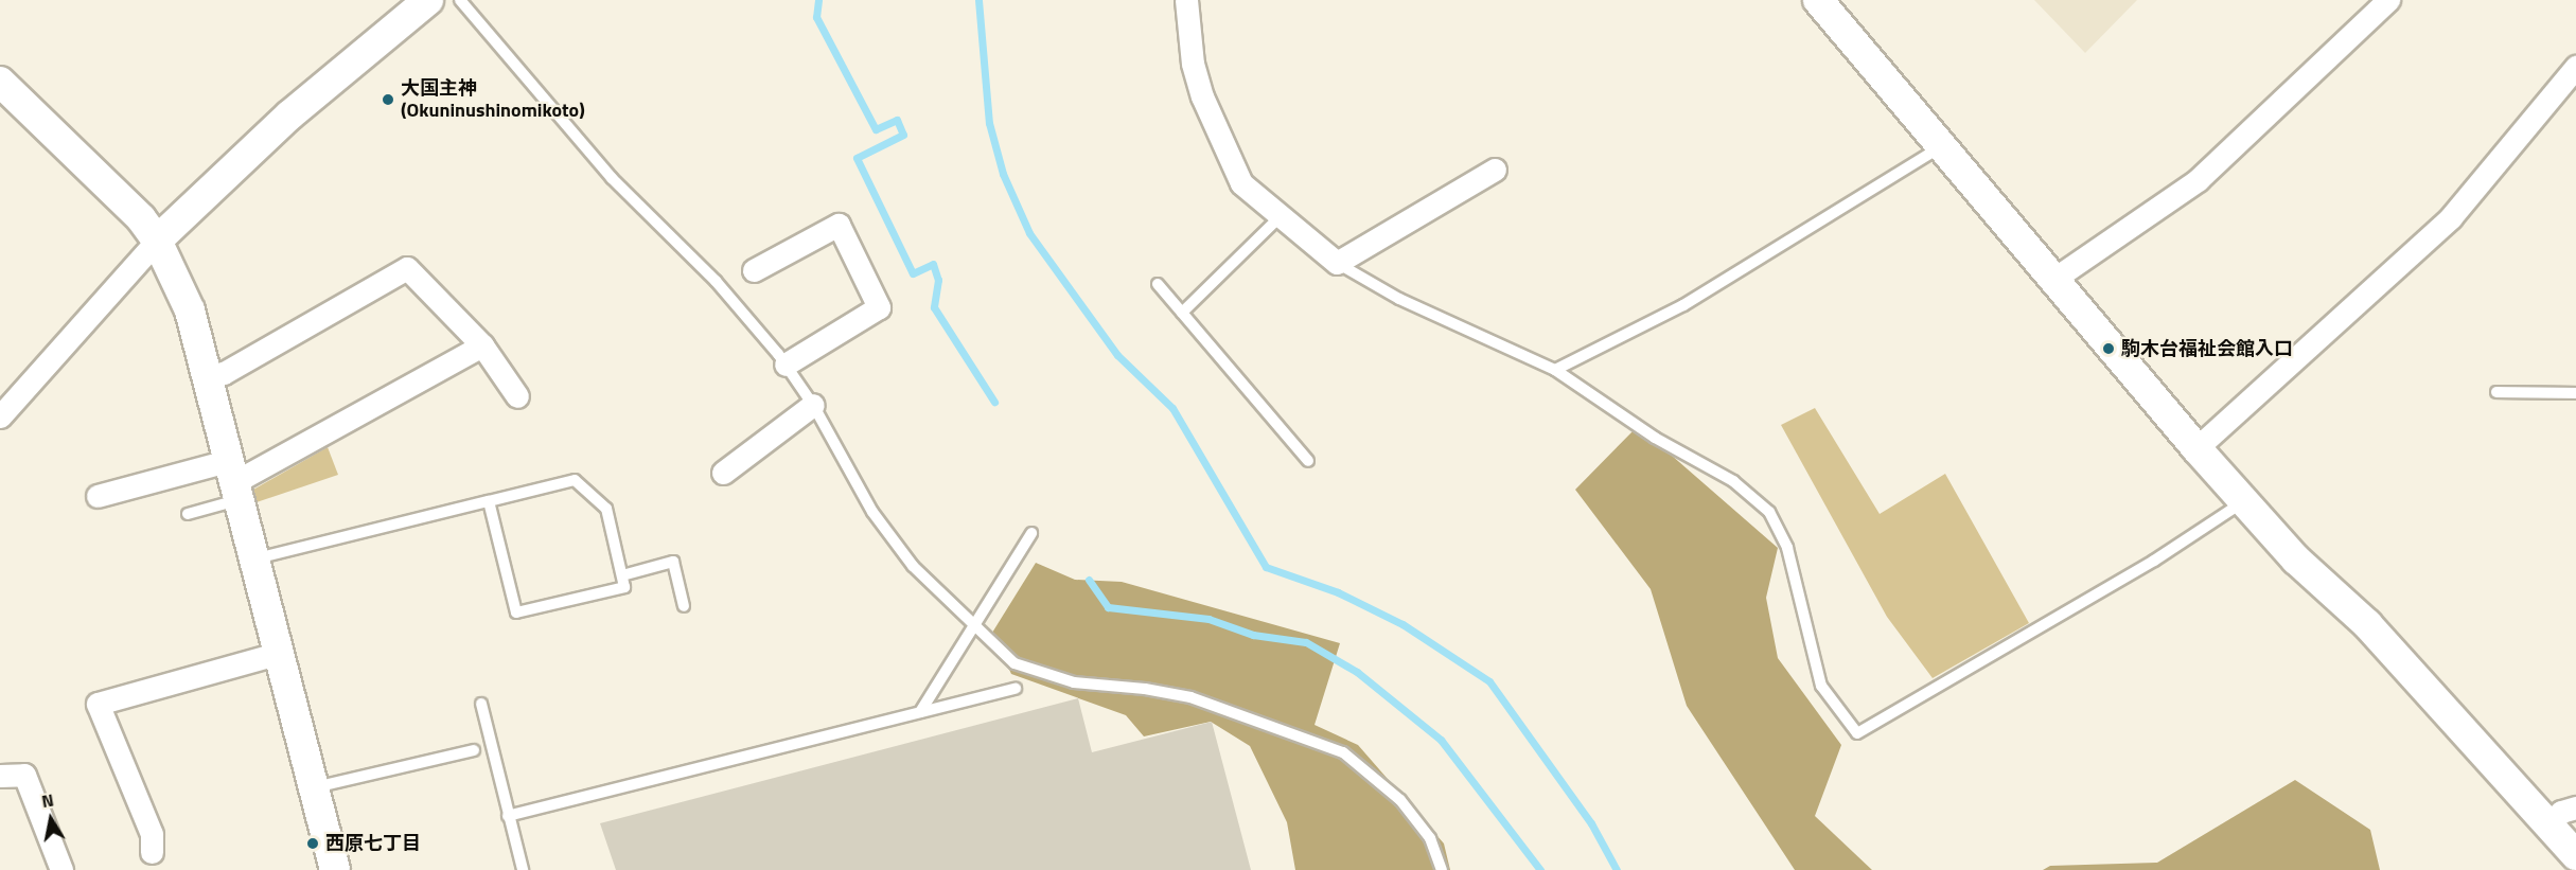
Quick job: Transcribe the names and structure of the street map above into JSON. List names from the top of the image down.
{
  "places": ["大国主神 (Okuninushinomikoto)", "駒木台福祉会館入口", "西原七丁目"],
  "north": "top"
}
